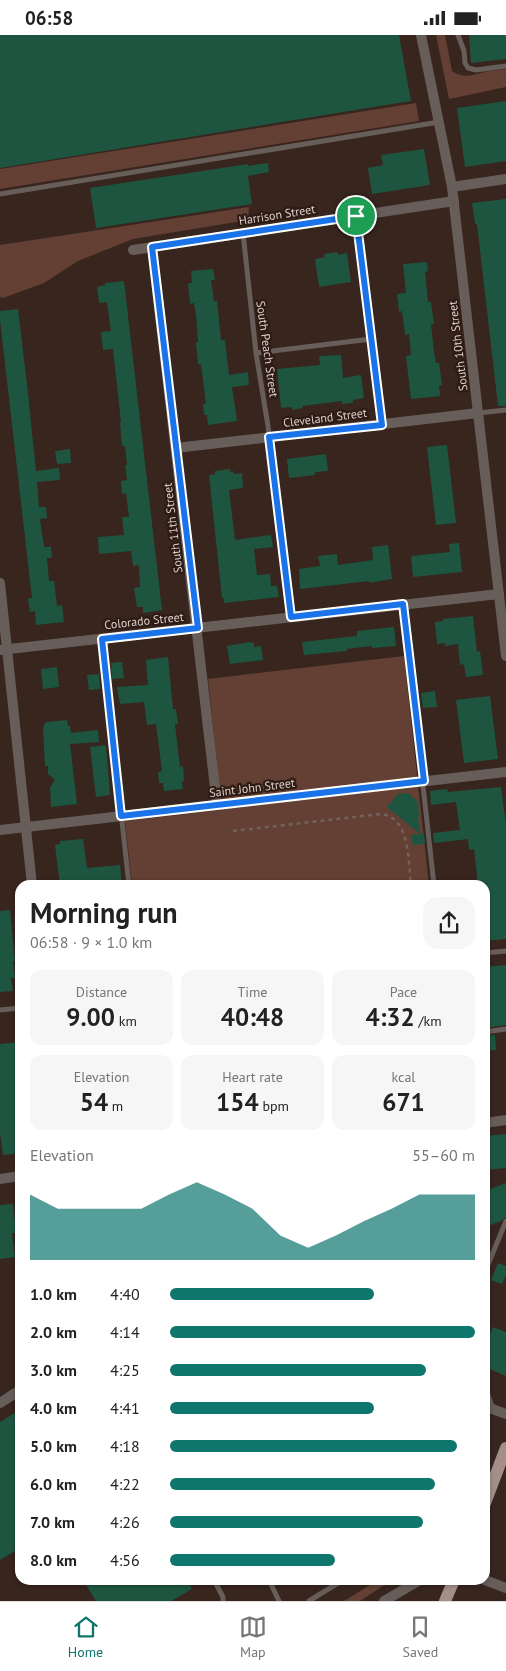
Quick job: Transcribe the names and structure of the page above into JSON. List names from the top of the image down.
{
  "streets": {
    "street": [
      "Harrison Street",
      "South 10th Street",
      "Cleveland Street",
      "South 11th Street",
      "Colorado Street",
      "Saint John Street"
    ],
    "lane": ["South Peach Street"]
  },
  "crossings": [
    ["Harrison Street", "South 10th Street"],
    ["Harrison Street", "South Peach Street"],
    ["Harrison Street", "South 11th Street"],
    ["South 10th Street", "Cleveland Street"],
    ["South 10th Street", "Colorado Street"],
    ["South Peach Street", "Cleveland Street"],
    ["South Peach Street", "Colorado Street"],
    ["Cleveland Street", "South 11th Street"],
    ["South 11th Street", "Colorado Street"],
    ["South 11th Street", "Saint John Street"]
  ],
  "page": {
    "status": "06:58",
    "heading": ["Morning run", "06:58 · 9 × 1.0 km"],
    "stats": [
      ["Distance", "9.00 km"],
      ["Time", "40:48"],
      ["Pace", "4:32 /km"],
      ["Elevation", "54 m"],
      ["Heart rate", "154 bpm"],
      ["kcal", "671"]
    ],
    "chart": ["Elevation", "55–60 m"],
    "list": [
      {
        "name": "1.0 km",
        "note": "4:40"
      },
      {
        "name": "2.0 km",
        "note": "4:14"
      },
      {
        "name": "3.0 km",
        "note": "4:25"
      },
      {
        "name": "4.0 km",
        "note": "4:41"
      },
      {
        "name": "5.0 km",
        "note": "4:18"
      },
      {
        "name": "6.0 km",
        "note": "4:22"
      },
      {
        "name": "7.0 km",
        "note": "4:26"
      },
      {
        "name": "8.0 km",
        "note": "4:56"
      }
    ],
    "tabs": ["Home", "Map", "Saved"]
  }
}
